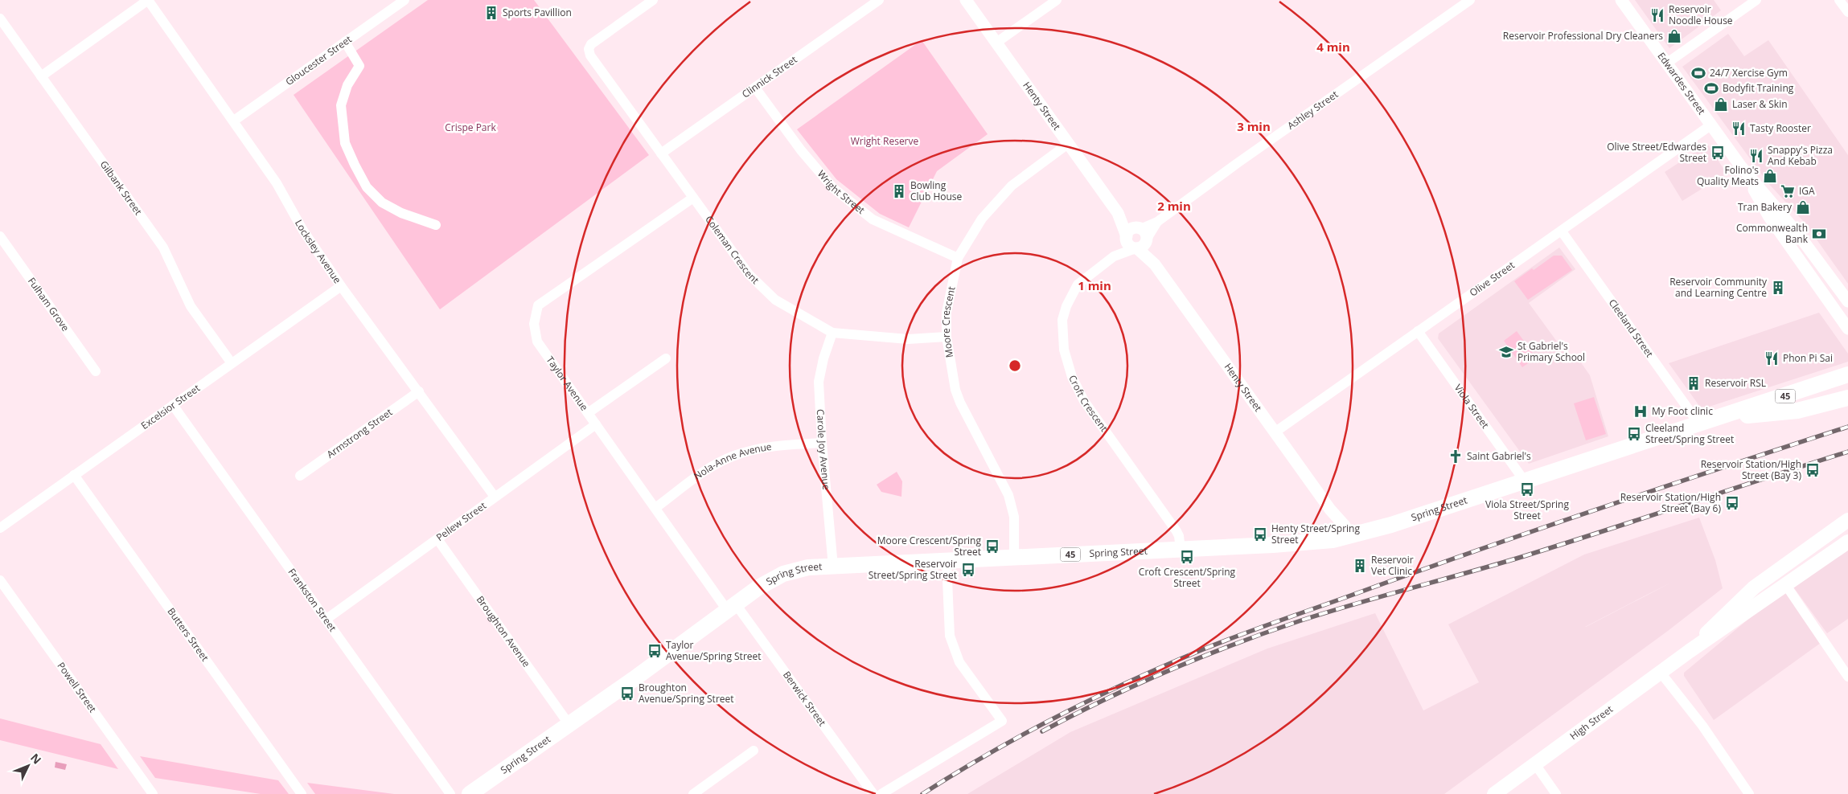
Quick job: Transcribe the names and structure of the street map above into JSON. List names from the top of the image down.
{
  "streets": {
    "main road": ["45", "Spring Street", "High Street"],
    "street": [
      "Gloucester Street",
      "Clinnick Street",
      "Edwardes Street",
      "Henty Street",
      "Ashley Street",
      "Gilbank Street",
      "Wright Street",
      "Coleman Crescent",
      "Locksley Avenue",
      "Olive Street",
      "Fulham Grove",
      "Moore Crescent",
      "Cleeland Street",
      "Taylor Avenue",
      "Croft Crescent",
      "Viola Street",
      "Excelsior Street",
      "Armstrong Street",
      "Carole Joy Avenue",
      "Nola-Anne Avenue",
      "Pellew Street",
      "Frankston Street",
      "Broughton Avenue",
      "Butters Street",
      "Powell Street",
      "Berwick Street"
    ]
  },
  "crossings": [
    ["Gloucester Street", "Locksley Avenue"],
    ["Clinnick Street", "Wright Street"],
    ["Clinnick Street", "Coleman Crescent"],
    ["Edwardes Street", "Olive Street"],
    ["Henty Street", "Ashley Street"],
    ["Henty Street", "Olive Street"],
    ["Henty Street", "Moore Crescent"],
    ["Henty Street", "Croft Crescent"],
    ["Henty Street", "Spring Street"],
    ["Ashley Street", "Croft Crescent"],
    ["Gilbank Street", "Excelsior Street"],
    ["Wright Street", "Moore Crescent"],
    ["Coleman Crescent", "Moore Crescent"],
    ["Coleman Crescent", "Taylor Avenue"],
    ["Coleman Crescent", "Carole Joy Avenue"],
    ["Locksley Avenue", "Excelsior Street"],
    ["Locksley Avenue", "Armstrong Street"],
    ["Locksley Avenue", "Pellew Street"],
    ["Olive Street", "Cleeland Street"],
    ["Olive Street", "Viola Street"],
    ["Moore Crescent", "Spring Street"],
    ["Cleeland Street", "Spring Street"],
    ["Taylor Avenue", "Nola-Anne Avenue"],
    ["Taylor Avenue", "Spring Street"],
    ["Taylor Avenue", "Pellew Street"],
    ["Taylor Avenue", "Berwick Street"],
    ["Croft Crescent", "Spring Street"],
    ["Viola Street", "Spring Street"],
    ["Excelsior Street", "Frankston Street"],
    ["Excelsior Street", "Butters Street"],
    ["Carole Joy Avenue", "Nola-Anne Avenue"],
    ["Carole Joy Avenue", "Spring Street"],
    ["Spring Street", "Broughton Avenue"],
    ["Spring Street", "Berwick Street"],
    ["Pellew Street", "Frankston Street"],
    ["Pellew Street", "Broughton Avenue"]
  ],
  "parks": ["Crispe Park", "Wright Reserve"],
  "places": {
    "building": [
      "Sports Pavillion",
      "Bowling Club House",
      "Reservoir Community and Learning Centre",
      "Reservoir RSL",
      "Reservoir Vet Clinic"
    ],
    "restaurant": [
      "Reservoir Noodle House",
      "Tasty Rooster",
      "Snappy's Pizza And Kebab",
      "Phon Pi Sai"
    ],
    "shop": [
      "Reservoir Professional Dry Cleaners",
      "Laser & Skin",
      "Folino's Quality Meats",
      "Tran Bakery"
    ],
    "sports": ["24/7 Xercise Gym", "Bodyfit Training"],
    "bus stop": [
      "Olive Street/Edwardes Street",
      "Cleeland Street/Spring Street",
      "Reservoir Station/High Street (Bay 3)",
      "Viola Street/Spring Street",
      "Reservoir Station/High Street (Bay 6)",
      "Henty Street/Spring Street",
      "Moore Crescent/Spring Street",
      "Croft Crescent/Spring Street",
      "Reservoir Street/Spring Street",
      "Taylor Avenue/Spring Street",
      "Broughton Avenue/Spring Street"
    ],
    "supermarket": ["IGA"],
    "bank": ["Commonwealth Bank"],
    "school or university": ["St Gabriel's Primary School"],
    "hospital": ["My Foot clinic"],
    "church": ["Saint Gabriel's"]
  },
  "north": "top right",
  "rings": [
    "4 min",
    "3 min",
    "2 min",
    "1 min"
  ]
}
